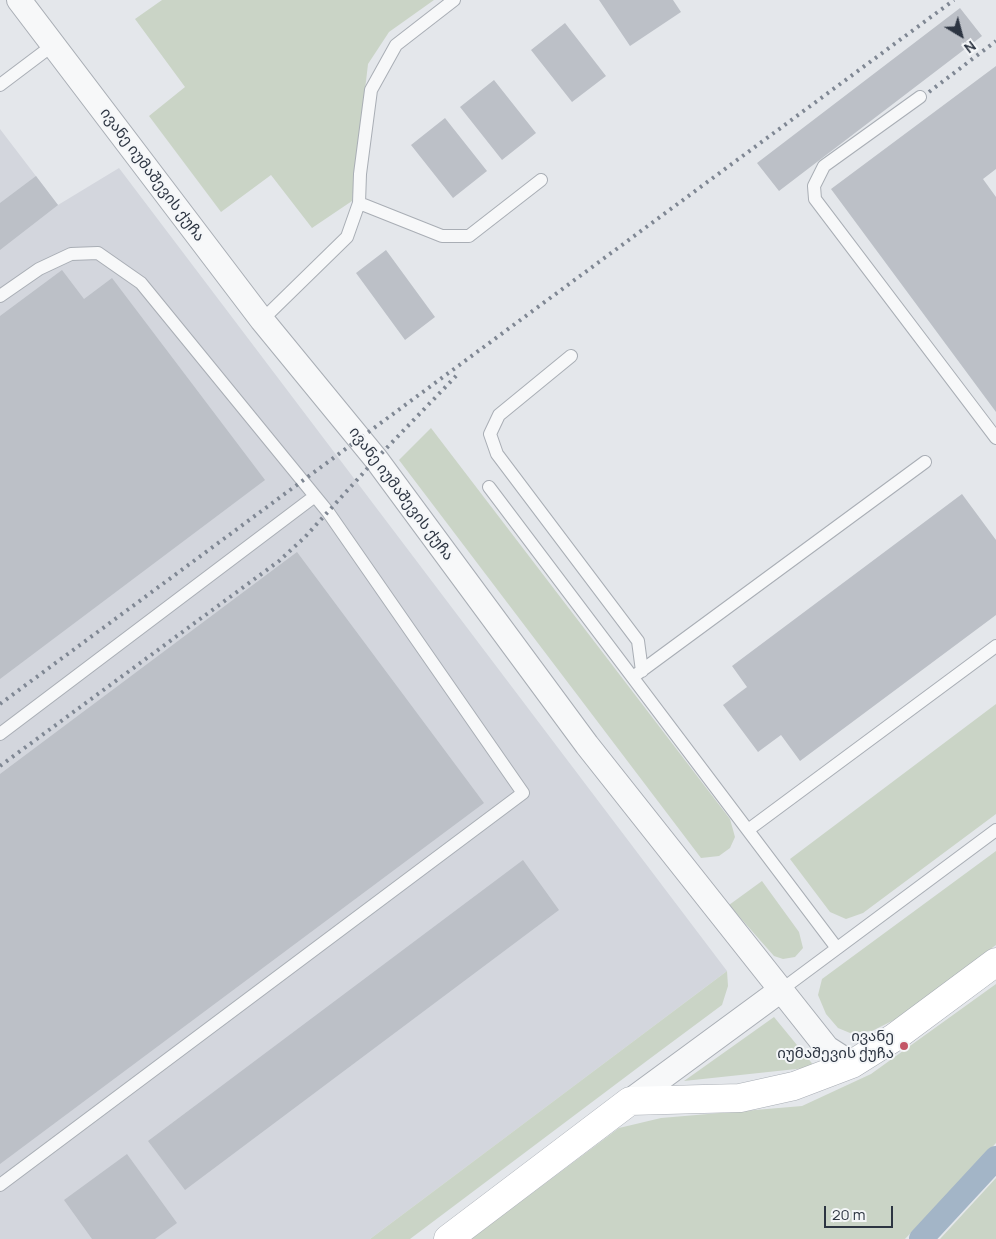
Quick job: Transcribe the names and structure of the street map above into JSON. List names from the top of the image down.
{
  "streets": {
    "street": ["ივანე იუმაშევის ქუჩა"]
  },
  "places": ["ივანე იუმაშევის ქუჩა"],
  "scale_bar": "20 m",
  "north": "bottom right"
}
